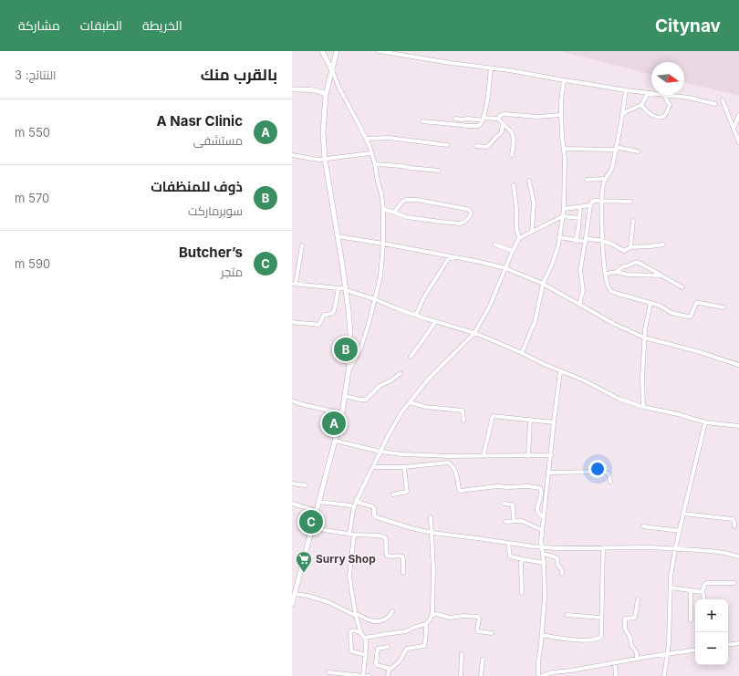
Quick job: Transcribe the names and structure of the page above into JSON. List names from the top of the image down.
{
  "places": {
    "supermarket": ["Surry Shop"]
  },
  "north": "right",
  "page": {
    "header": "Citynav",
    "nav": ["الخريطة", "الطبقات", "مشاركة"],
    "heading": ["بالقرب منك", "النتائج: 3"],
    "list": [
      {
        "mark": "A",
        "name": "A Nasr Clinic",
        "note": "مستشفى",
        "value": "550 m"
      },
      {
        "mark": "B",
        "name": "ذوف للمنظفات",
        "note": "سوبرماركت",
        "value": "570 m"
      },
      {
        "mark": "C",
        "name": "Butcher’s",
        "note": "متجر",
        "value": "590 m"
      }
    ],
    "pins": ["B", "A", "C"],
    "map_buttons": ["+", "−"]
  }
}
